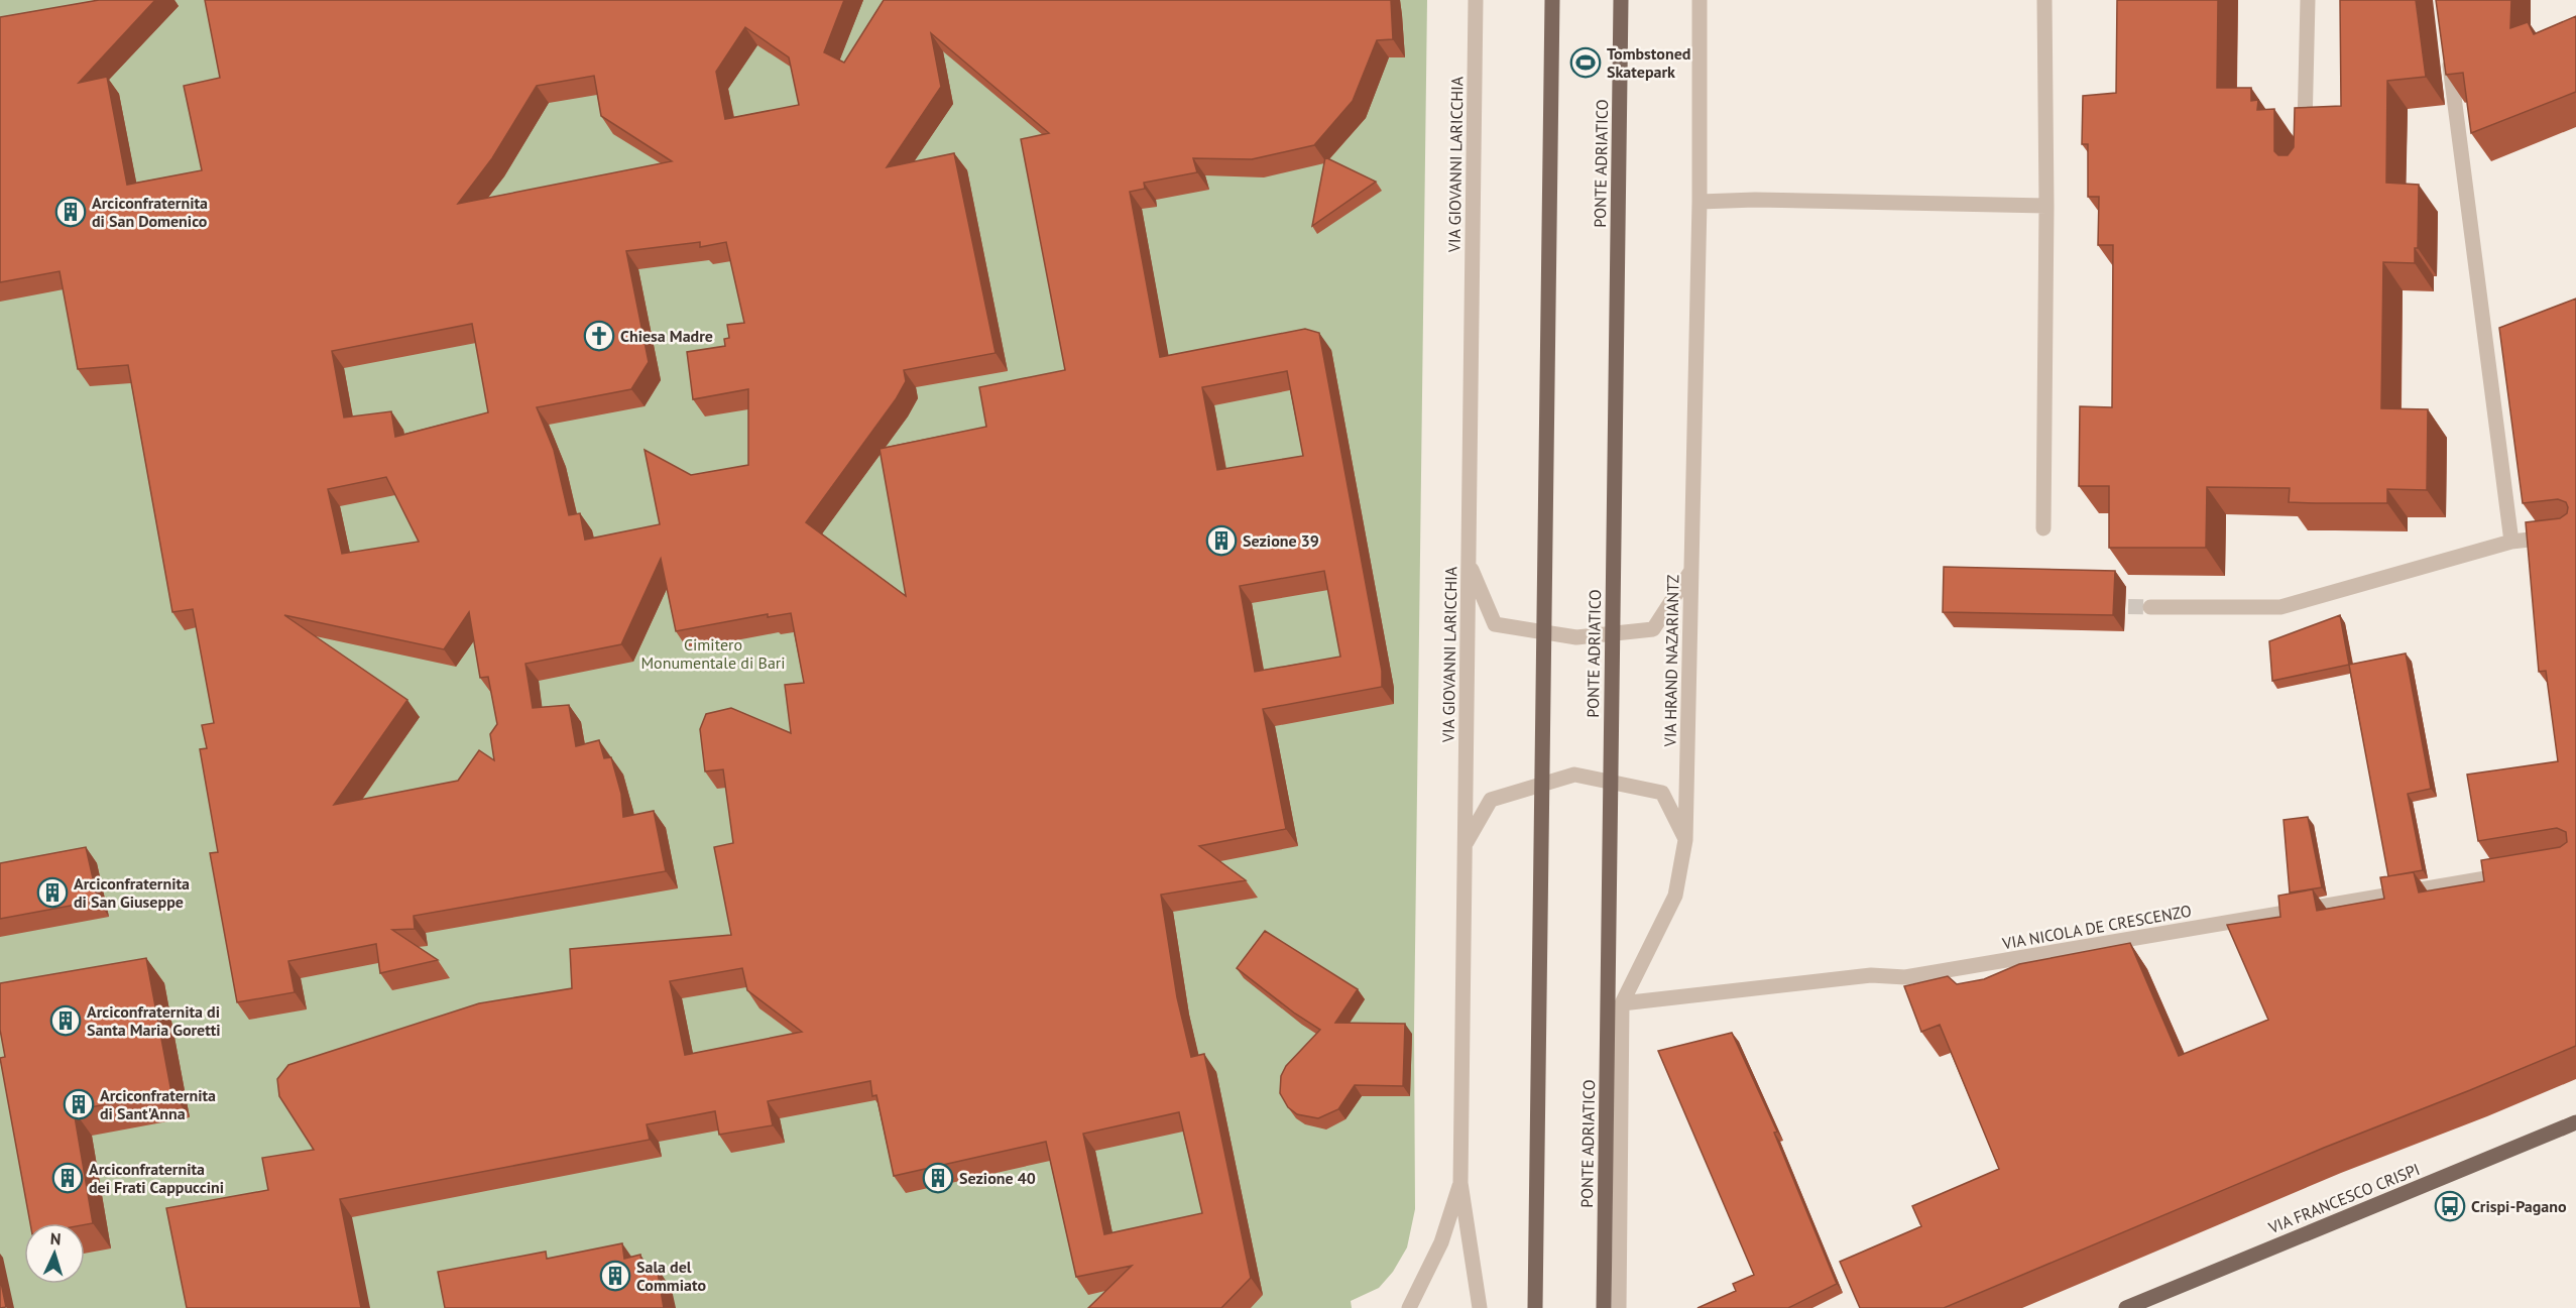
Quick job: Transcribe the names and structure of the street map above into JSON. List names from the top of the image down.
{
  "streets": {
    "main road": ["PONTE ADRIATICO", "VIA FRANCESCO CRISPI"],
    "street": ["VIA GIOVANNI LARICCHIA", "VIA HRAND NAZARIANTZ", "VIA NICOLA DE CRESCENZO"]
  },
  "crossings": [
    ["VIA HRAND NAZARIANTZ", "VIA NICOLA DE CRESCENZO"]
  ],
  "parks": ["Cimitero Monumentale di Bari"],
  "places": {
    "sports": ["Tombstoned Skatepark"],
    "building": [
      "Arciconfraternita di San Domenico",
      "Sezione 39",
      "Arciconfraternita di San Giuseppe",
      "Arciconfraternita di Santa Maria Goretti",
      "Arciconfraternita di Sant'Anna",
      "Arciconfraternita dei Frati Cappuccini",
      "Sezione 40",
      "Sala del Commiato"
    ],
    "church": ["Chiesa Madre"],
    "bus stop": ["Crispi-Pagano"]
  },
  "north": "top"
}
